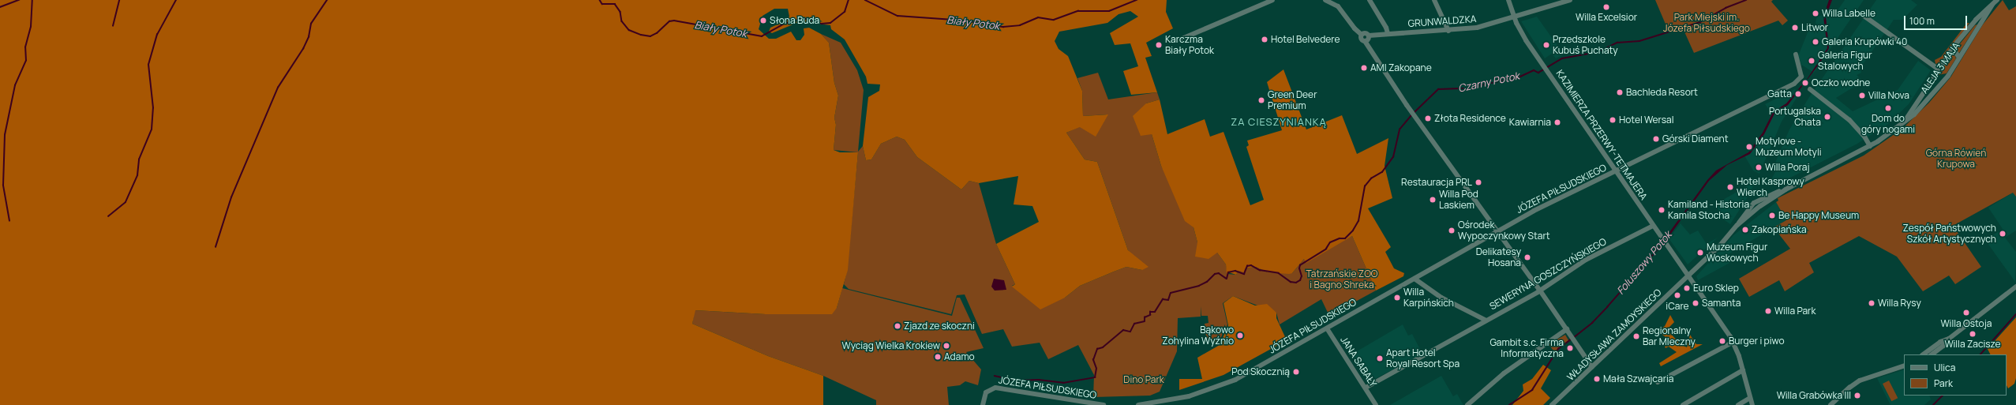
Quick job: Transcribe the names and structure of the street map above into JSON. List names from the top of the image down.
{
  "streets": {
    "street": [
      "GRUNWALDZKA",
      "ALEJA 3 MAJA",
      "KAZIMIERZA PRZERWY-TETMAJERA",
      "JÓZEFA PIŁSUDSKIEGO",
      "SEWERYNA GOSZCZYŃSKIEGO",
      "WŁADYSŁAWA ZAMOYSKIEGO",
      "JANA SABAŁY"
    ]
  },
  "crossings": [
    ["GRUNWALDZKA", "KAZIMIERZA PRZERWY-TETMAJERA"],
    ["KAZIMIERZA PRZERWY-TETMAJERA", "JÓZEFA PIŁSUDSKIEGO"],
    ["KAZIMIERZA PRZERWY-TETMAJERA", "SEWERYNA GOSZCZYŃSKIEGO"],
    ["KAZIMIERZA PRZERWY-TETMAJERA", "WŁADYSŁAWA ZAMOYSKIEGO"],
    ["JÓZEFA PIŁSUDSKIEGO", "SEWERYNA GOSZCZYŃSKIEGO"],
    ["JÓZEFA PIŁSUDSKIEGO", "JANA SABAŁY"],
    ["SEWERYNA GOSZCZYŃSKIEGO", "JANA SABAŁY"]
  ],
  "districts": ["ZA CIESZYNIANKĄ"],
  "water": ["Biały Potok", "Czarny Potok", "Foluszowy Potok"],
  "parks": [
    "Park Miejski im. Józefa Piłsudskiego",
    "Górna Rówień Krupowa",
    "Tatrzańskie ZOO i Bagno Shreka",
    "Dino Park"
  ],
  "places": [
    "Willa Excelsior",
    "Willa Labelle",
    "Słona Buda",
    "Litwor",
    "Hotel Belvedere",
    "Galeria Krupówki 40",
    "Karczma Biały Potok",
    "Przedszkole Kubuś Puchaty",
    "Galeria Figur Stalowych",
    "AMI Zakopane",
    "Oczko wodne",
    "Bachleda Resort",
    "Gatta",
    "Villa Nova",
    "Green Deer Premium",
    "Dom do góry nogami",
    "Portugalska Chata",
    "Złota Residence",
    "Hotel Wersal",
    "Kawiarnia",
    "Górski Diament",
    "Motylove - Muzeum Motyli",
    "Willa Poraj",
    "Restauracja PRL",
    "Hotel Kasprowy Wierch",
    "Willa Pod Laskiem",
    "Kamiland - Historia Kamila Stocha",
    "Be Happy Museum",
    "Zakopiańska",
    "Ośrodek Wypoczynkowy Start",
    "Zespół Państwowych Szkół Artystycznych",
    "Muzeum Figur Woskowych",
    "Delikatesy Hosana",
    "Euro Sklep",
    "iCare",
    "Willa Karpińskich",
    "Samanta",
    "Willa Rysy",
    "Willa Park",
    "Willa Ostoja",
    "Zjazd ze skoczni",
    "Willa Zacisze",
    "Bąkowo Zohylina Wyźnio",
    "Regionalny Bar Mleczny",
    "Burger i piwo",
    "Wyciąg Wielka Krokiew",
    "Gambit s.c. Firma Informatyczna",
    "Adamo",
    "Apart Hotel Royal Resort Spa",
    "Pod Skocznią",
    "Mała Szwajcaria",
    "Willa Grabówka III"
  ],
  "legend": ["Ulica", "Park"],
  "scale_bar": "100 m"
}
